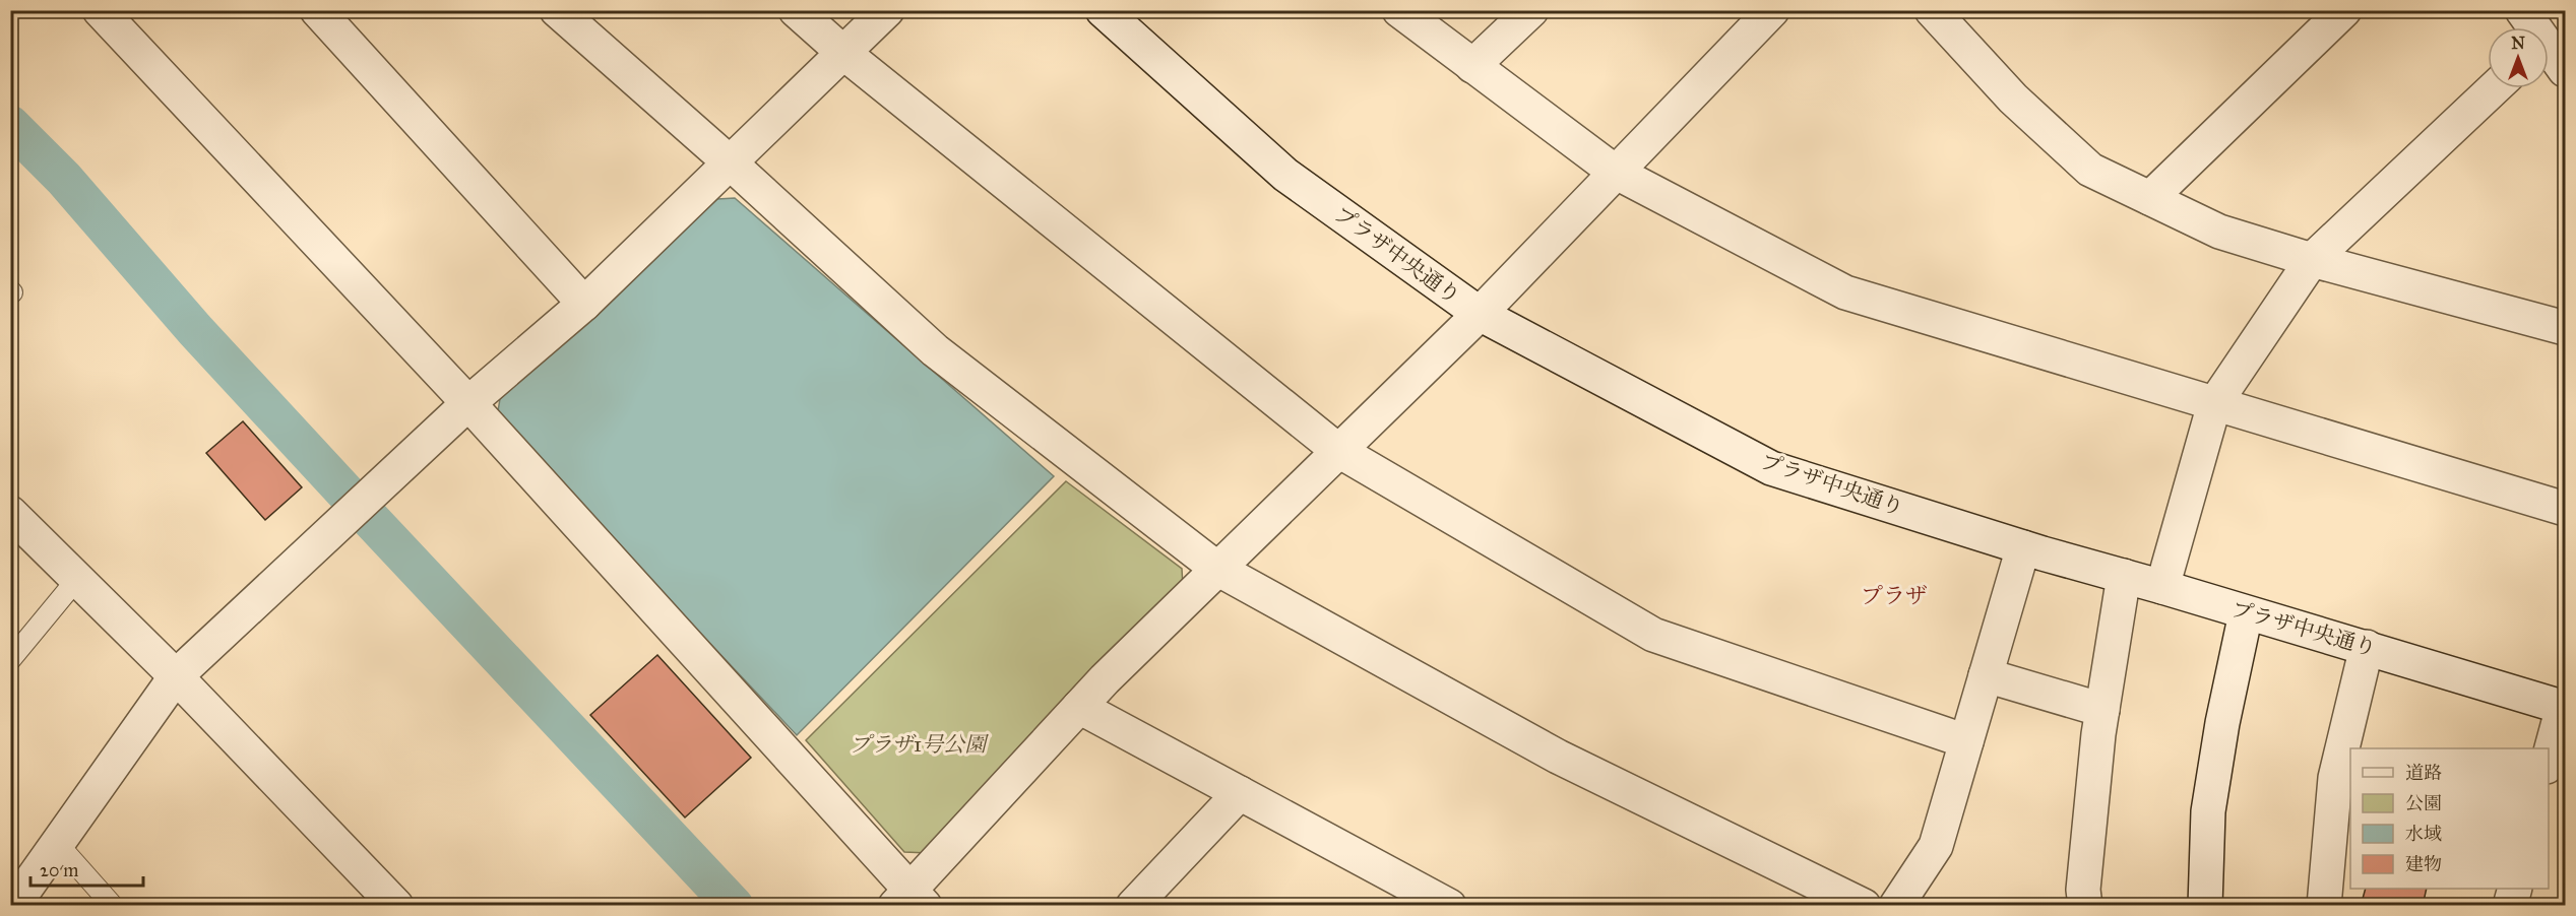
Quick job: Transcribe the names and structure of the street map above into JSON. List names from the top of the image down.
{
  "streets": {
    "street": ["プラザ中央通り"]
  },
  "districts": ["プラザ"],
  "parks": ["プラザ1号公園"],
  "legend": [
    "道路",
    "公園",
    "水域",
    "建物"
  ],
  "scale_bar": "20 m",
  "north": "top"
}
